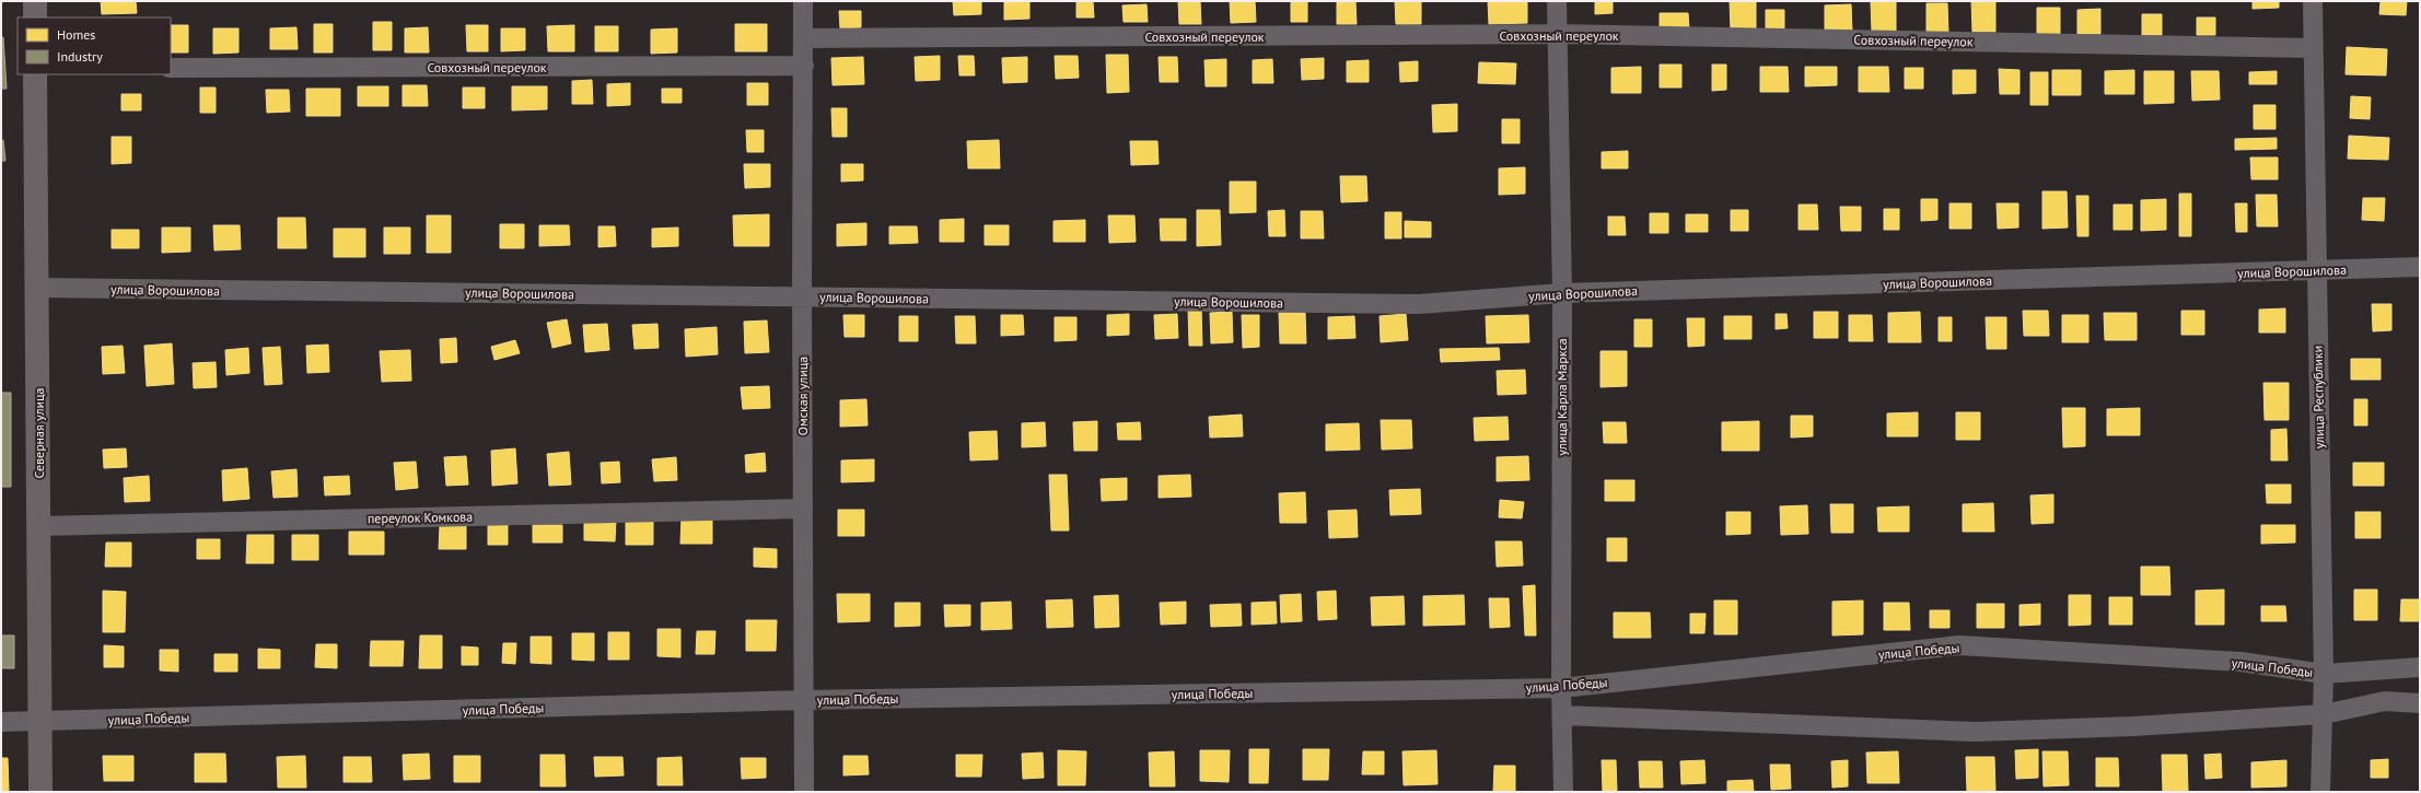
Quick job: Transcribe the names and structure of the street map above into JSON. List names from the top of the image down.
{
  "streets": {
    "street": [
      "Совхозный переулок",
      "улица Ворошилова",
      "Омская улица",
      "улица Карла Маркса",
      "улица Республики",
      "Северная улица",
      "переулок Комкова",
      "улица Победы"
    ]
  },
  "crossings": [
    ["Совхозный переулок", "Омская улица"],
    ["Совхозный переулок", "улица Карла Маркса"],
    ["Совхозный переулок", "улица Республики"],
    ["улица Ворошилова", "Омская улица"],
    ["улица Ворошилова", "улица Карла Маркса"],
    ["улица Ворошилова", "улица Республики"],
    ["улица Ворошилова", "Северная улица"],
    ["Омская улица", "переулок Комкова"],
    ["Омская улица", "улица Победы"],
    ["улица Карла Маркса", "улица Победы"],
    ["улица Республики", "улица Победы"],
    ["Северная улица", "переулок Комкова"],
    ["Северная улица", "улица Победы"]
  ],
  "legend": ["Homes", "Industry"]
}
